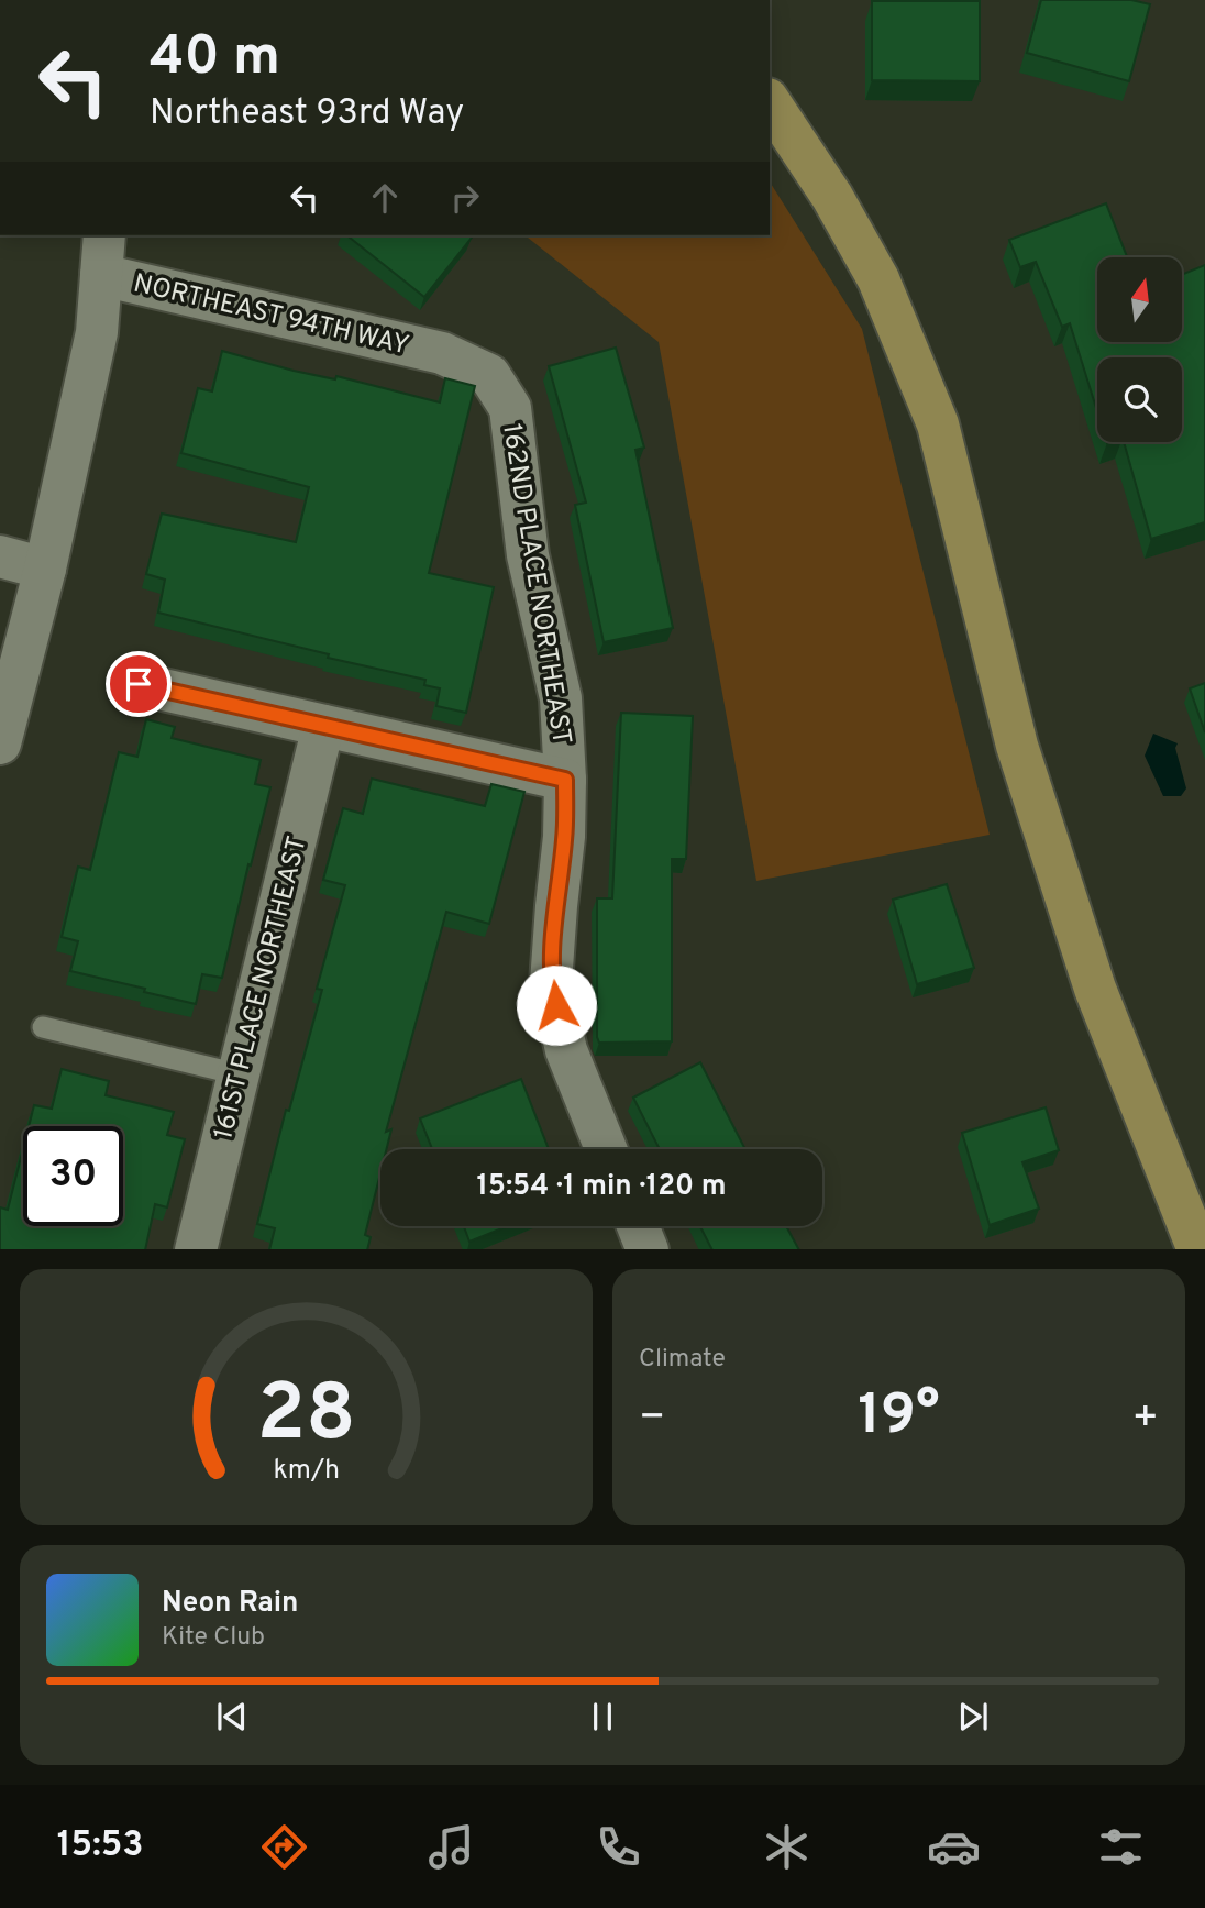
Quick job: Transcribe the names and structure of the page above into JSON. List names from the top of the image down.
{
  "streets": {
    "street": ["NORTHEAST 94TH WAY", "162ND PLACE NORTHEAST", "161ST PLACE NORTHEAST"]
  },
  "crossings": [
    ["NORTHEAST 94TH WAY", "162ND PLACE NORTHEAST"]
  ],
  "north": "top",
  "page": {
    "turn": ["40 m", "Northeast 93rd Way"],
    "limit": "30",
    "trip": "15:54 · 1 min · 120 m",
    "tile": "Climate",
    "heat": ["−", "19°", "+"],
    "song": ["Neon Rain", "Kite Club"],
    "tabs": "15:53",
    "gauge": ["28", "km/h"]
  }
}
